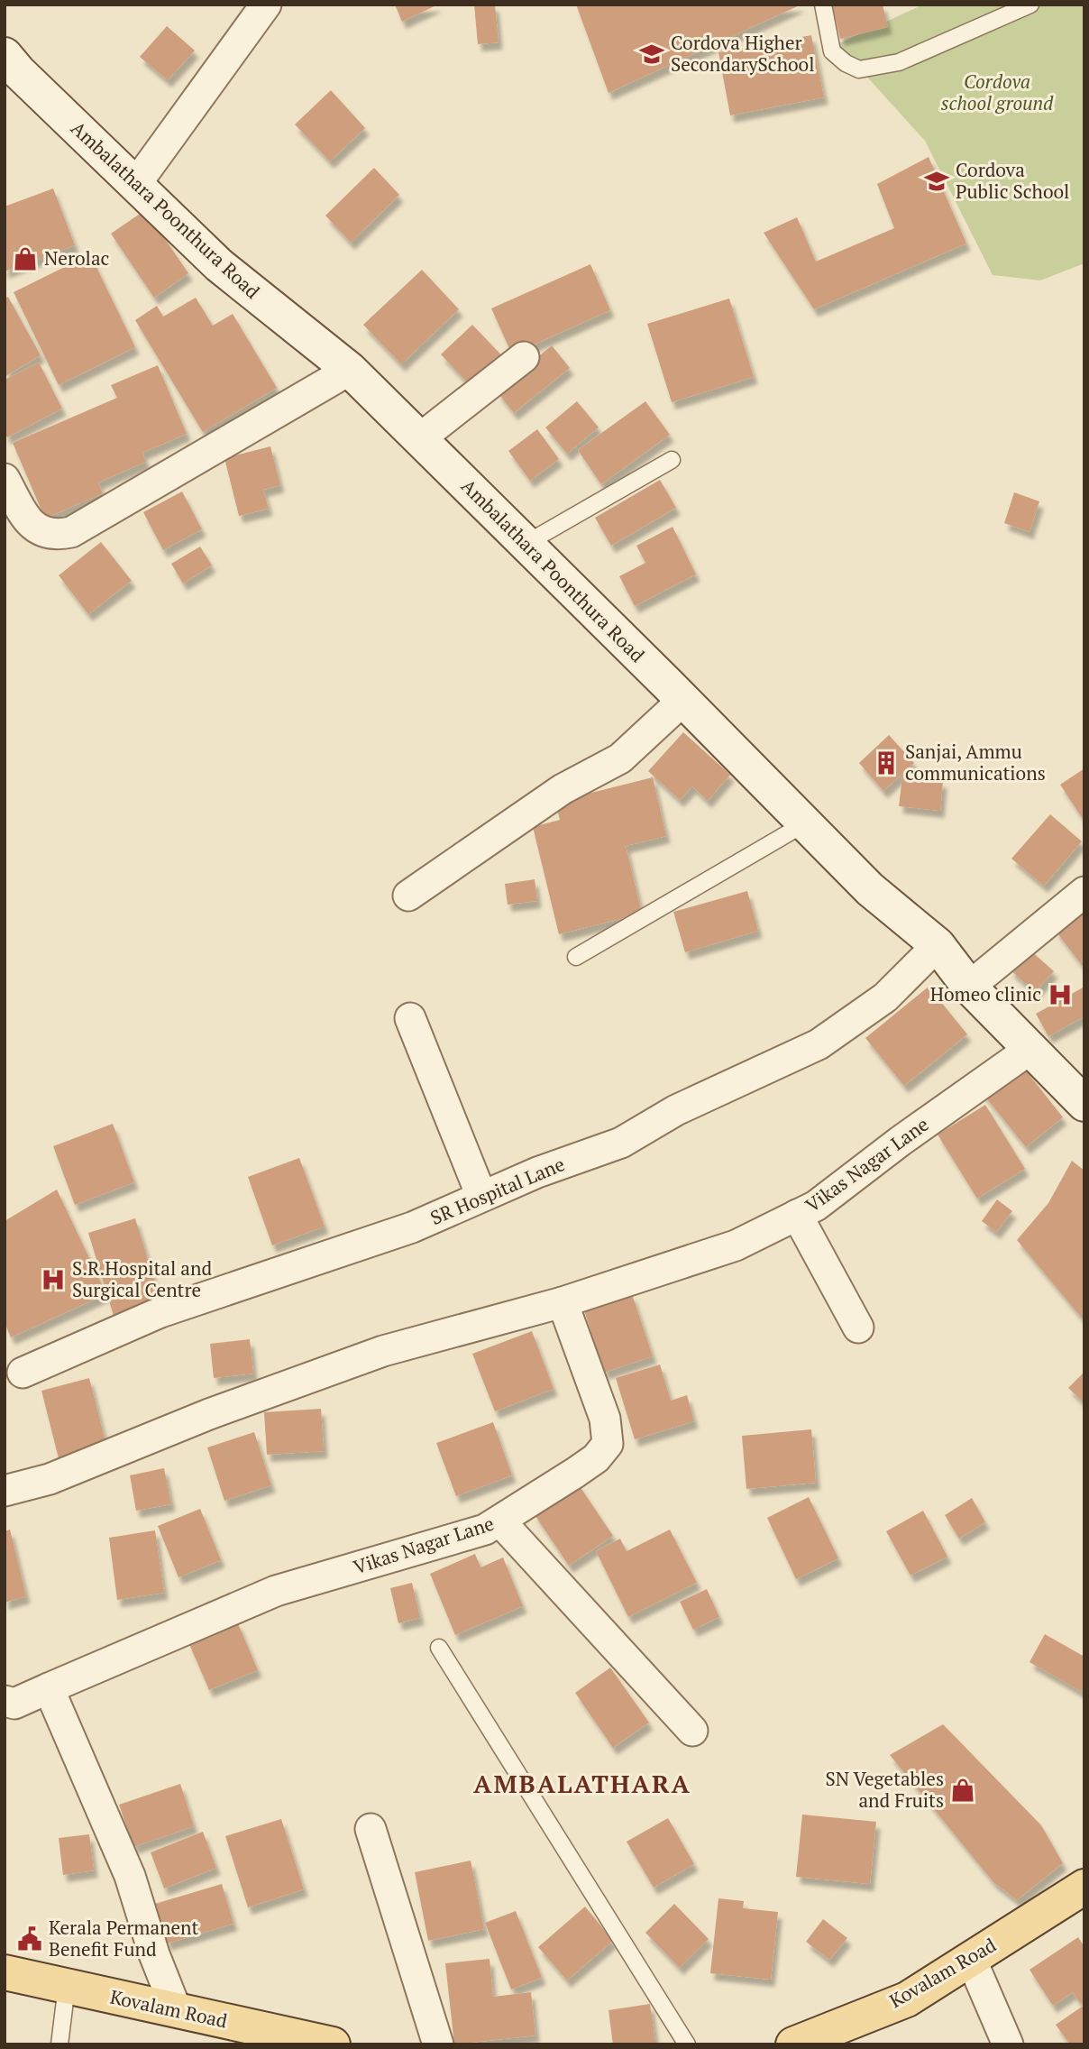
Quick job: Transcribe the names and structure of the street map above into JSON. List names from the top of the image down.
{
  "streets": {
    "main road": ["Ambalathara Poonthura Road", "Kovalam Road"],
    "street": ["Vikas Nagar Lane", "SR Hospital Lane"]
  },
  "crossings": [
    ["Ambalathara Poonthura Road", "Vikas Nagar Lane"],
    ["Ambalathara Poonthura Road", "SR Hospital Lane"]
  ],
  "districts": ["AMBALATHARA"],
  "parks": ["Cordova school ground"],
  "places": {
    "school or university": ["Cordova Higher SecondarySchool", "Cordova Public School"],
    "shop": ["Nerolac", "SN Vegetables and Fruits"],
    "building": ["Sanjai, Ammu communications"],
    "hospital": ["Homeo clinic", "S.R.Hospital and Surgical Centre"],
    "public building": ["Kerala Permanent Benefit Fund"]
  }
}
